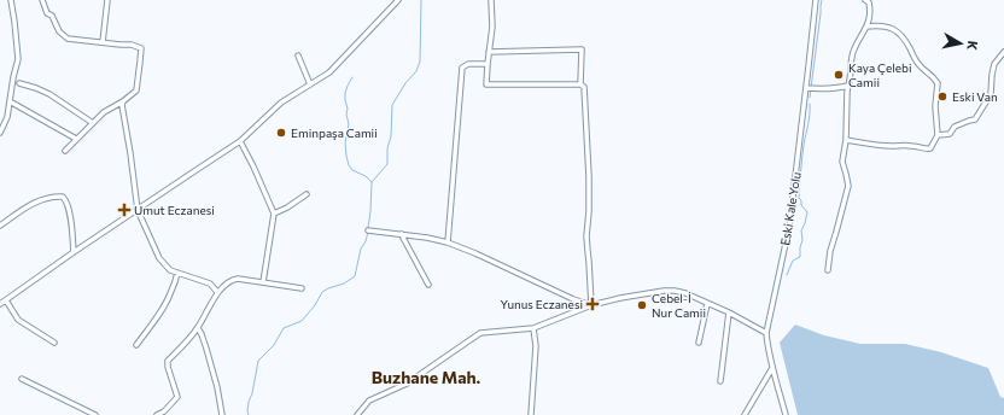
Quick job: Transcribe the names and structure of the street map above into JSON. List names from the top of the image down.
{
  "streets": {
    "street": ["Eski Kale Yolu"]
  },
  "districts": ["Buzhane Mah."],
  "places": {
    "other": [
      "Kaya Çelebi Camii",
      "Eski Van",
      "Eminpaşa Camii",
      "Cebel-İ Nur Camii"
    ],
    "health": ["Umut Eczanesi", "Yunus Eczanesi"]
  },
  "north": "right"
}
